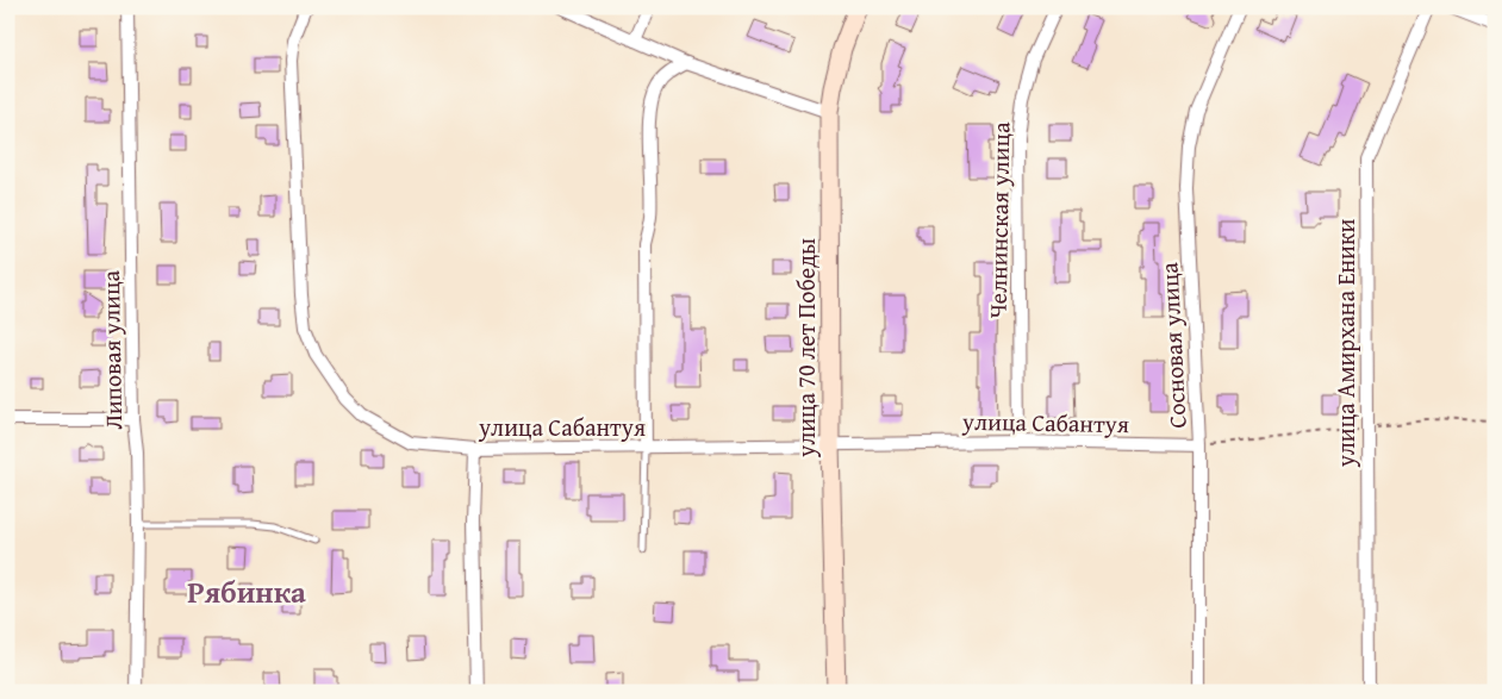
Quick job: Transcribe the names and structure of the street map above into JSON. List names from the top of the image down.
{
  "streets": {
    "street": [
      "Челнинская улица",
      "улица Амирхана Еники",
      "Сосновая улица",
      "улица 70 лет Победы",
      "Липовая улица",
      "улица Сабантуя"
    ]
  },
  "crossings": [
    ["Челнинская улица", "улица Сабантуя"],
    ["Сосновая улица", "улица Сабантуя"],
    ["улица 70 лет Победы", "улица Сабантуя"]
  ],
  "districts": ["Рябинка"]
}
